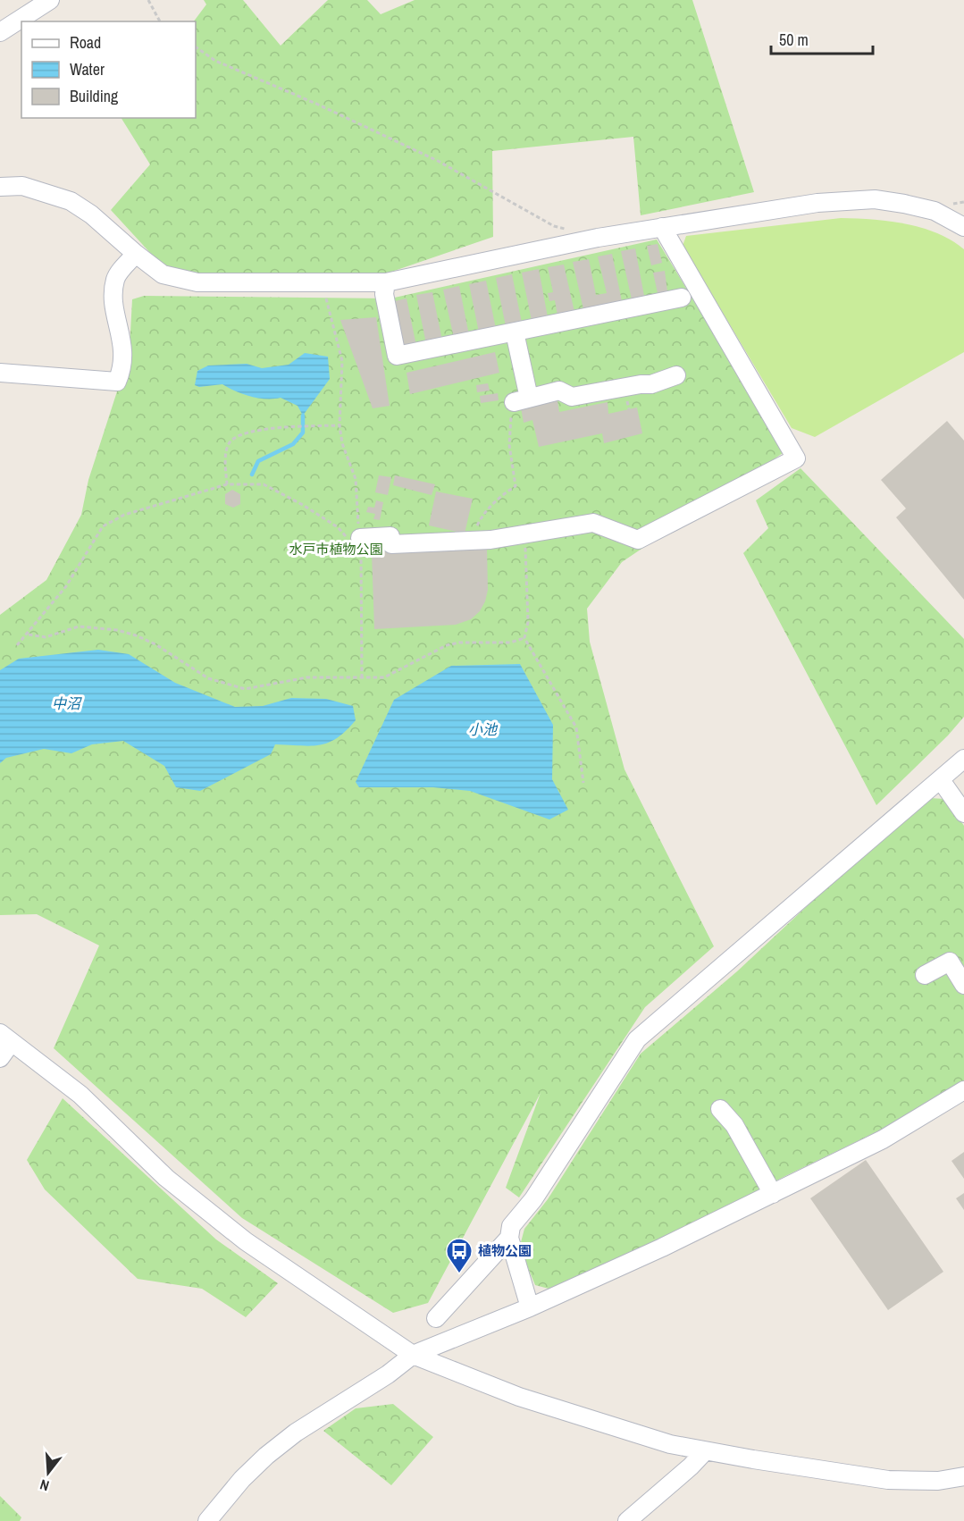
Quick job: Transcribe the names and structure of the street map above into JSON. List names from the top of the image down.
{
  "water": ["中沼", "小池"],
  "parks": ["水戸市植物公園"],
  "places": {
    "bus stop": ["植物公園"]
  },
  "legend": ["Road", "Water", "Building"],
  "scale_bar": "50 m",
  "north": "bottom"
}
